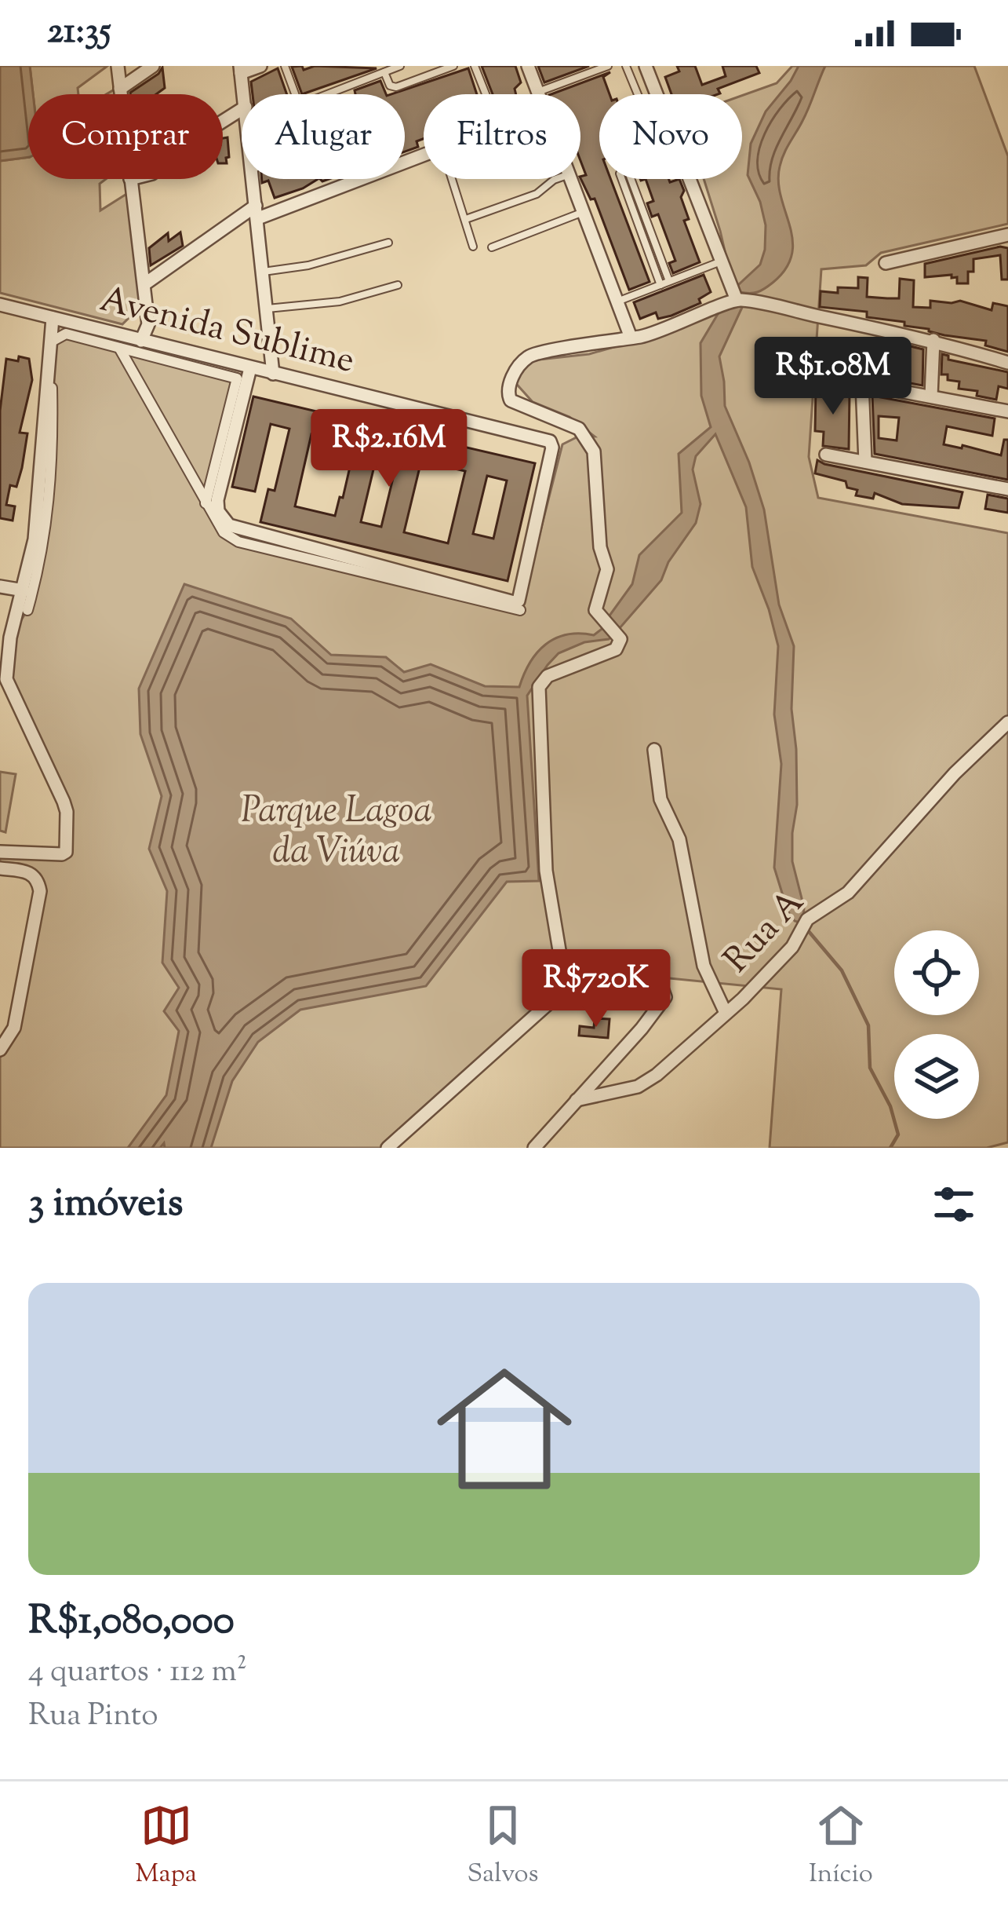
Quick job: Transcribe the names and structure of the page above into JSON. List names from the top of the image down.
{
  "streets": {
    "street": ["Avenida Sublime", "Rua A"]
  },
  "parks": ["Parque Lagoa da Viúva"],
  "page": {
    "status": "21:35",
    "chip": [
      "Comprar",
      "Alugar",
      "Filtros",
      "Novo"
    ],
    "price": ["R$1.08M", "R$2.16M", "R$720K"],
    "heading": "3 imóveis",
    "list": [
      {
        "name": "R$1,080,000",
        "note": "4 quartos · 112 m² · Rua Pinto"
      }
    ],
    "tabs": ["Mapa", "Salvos", "Início"]
  }
}
